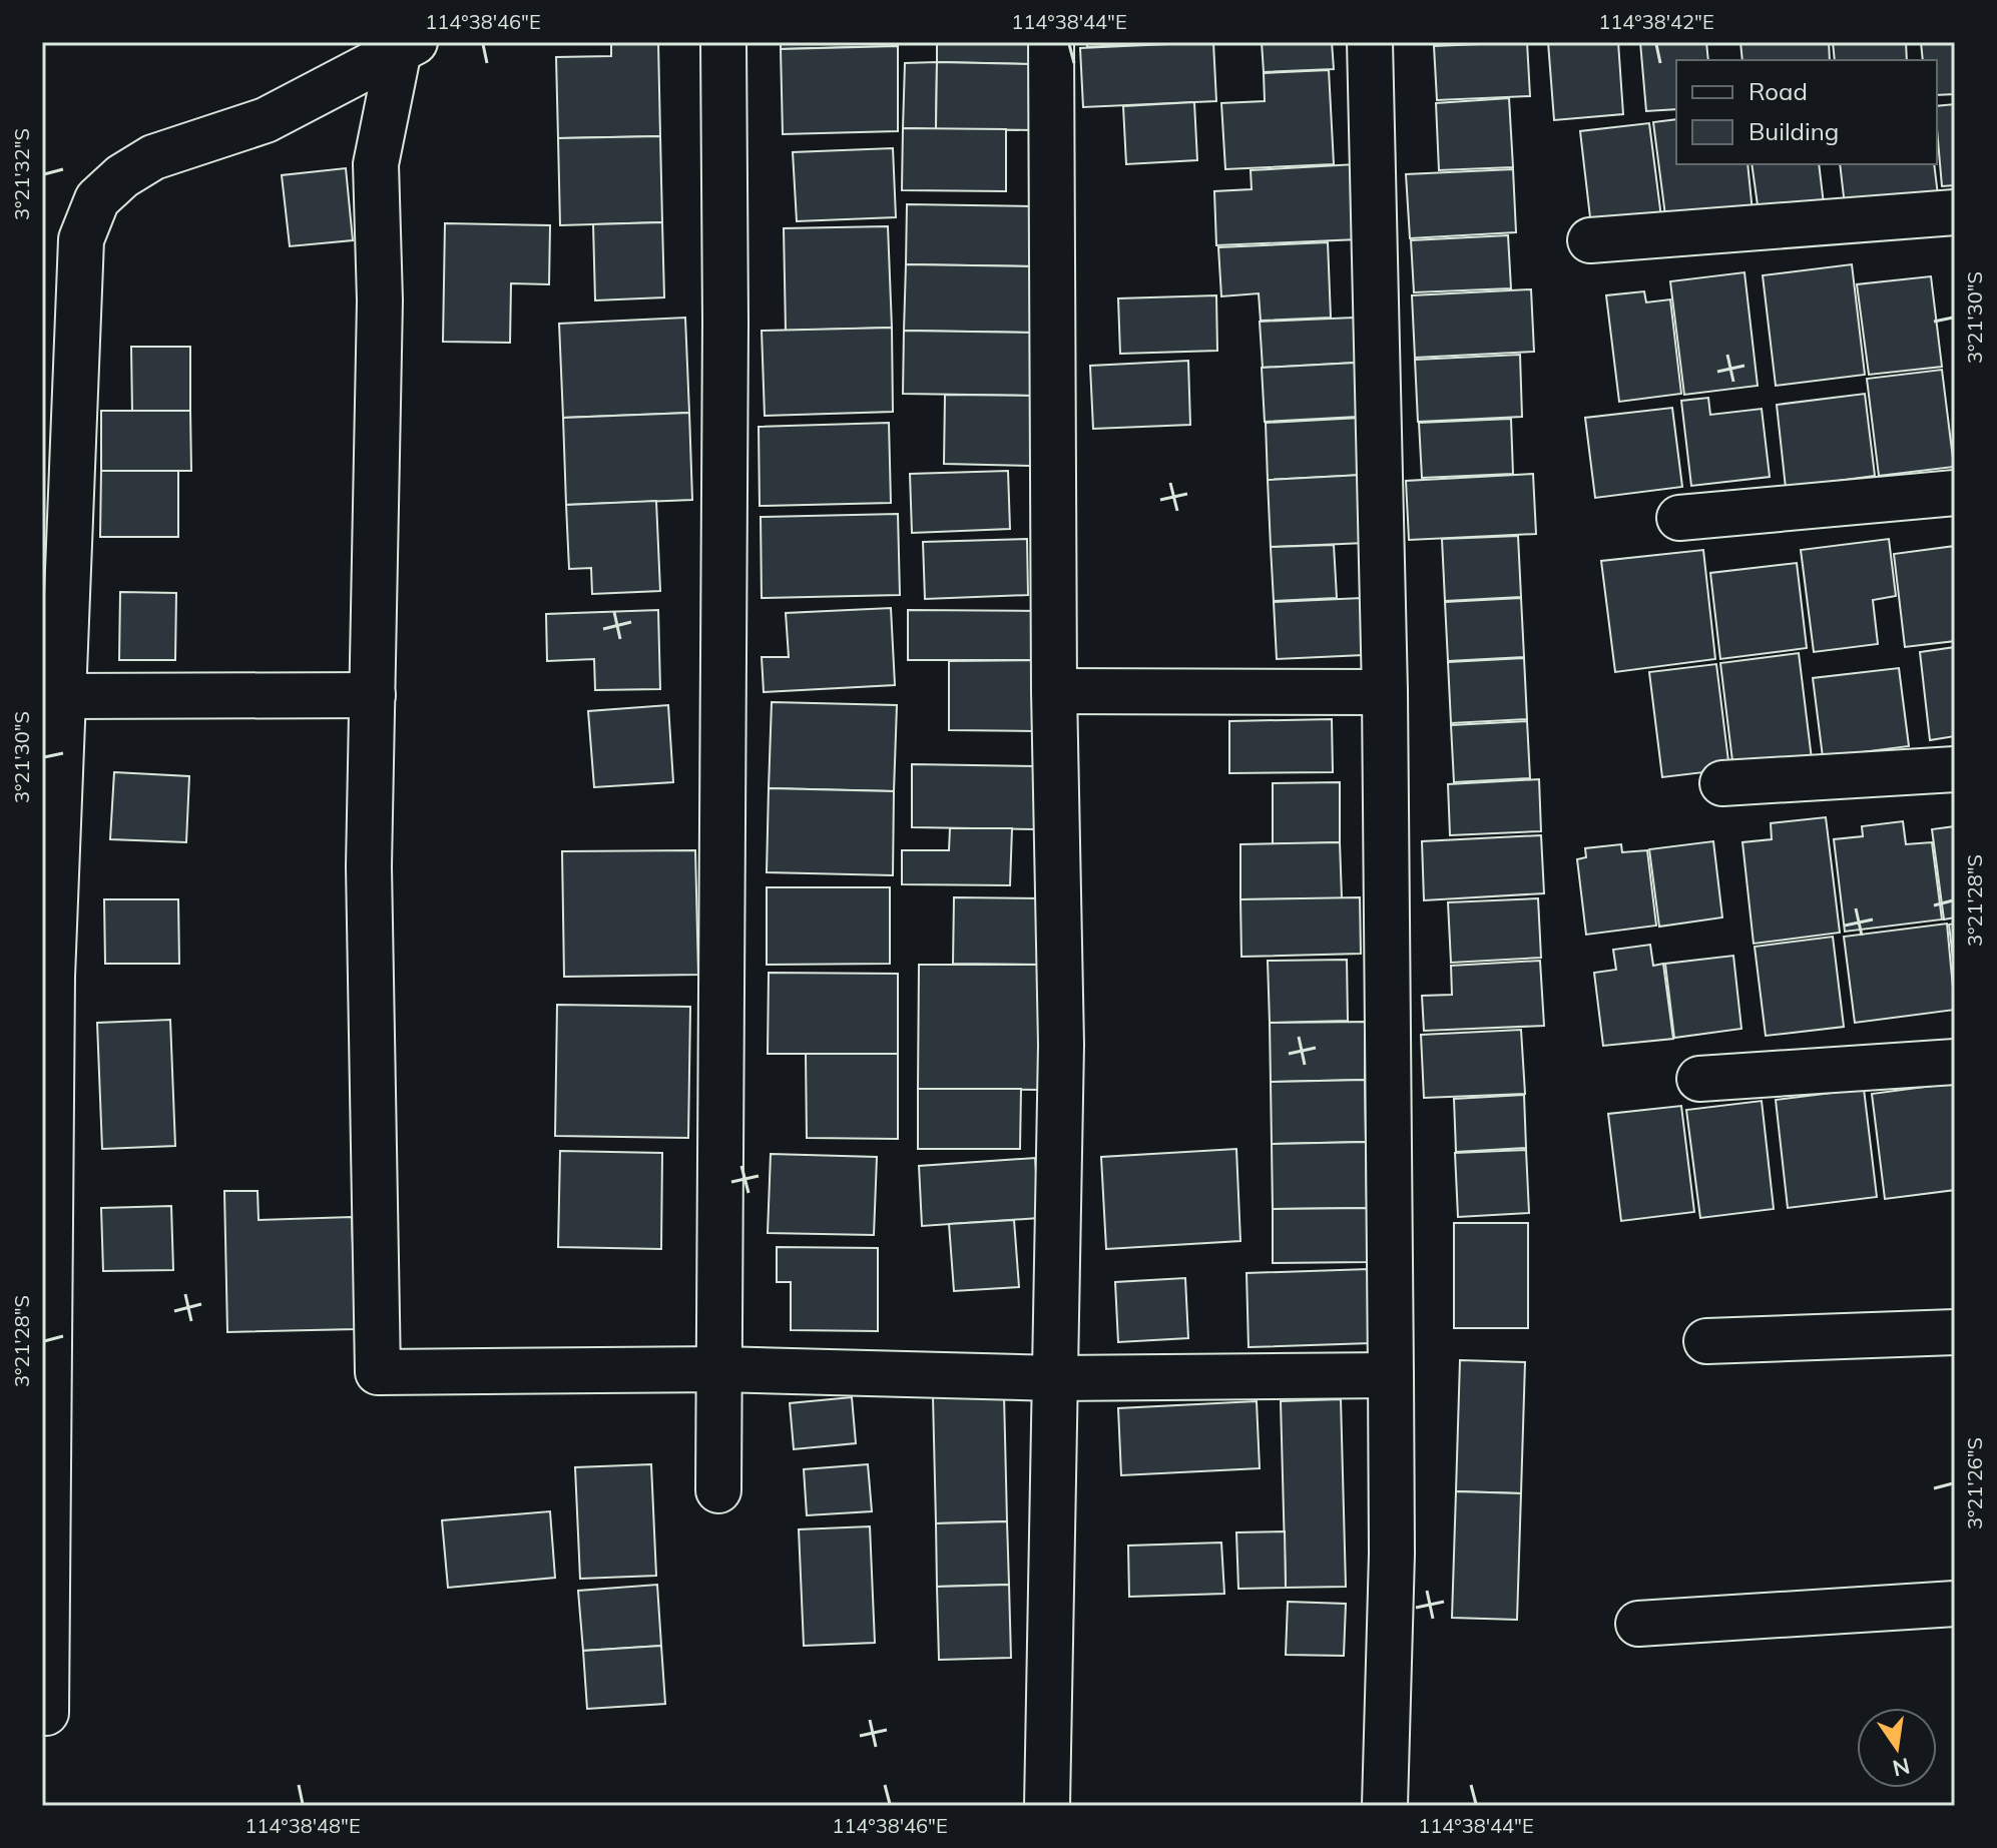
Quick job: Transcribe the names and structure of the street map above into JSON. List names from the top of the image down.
{
  "legend": ["Road", "Building"],
  "north": "bottom",
  "coordinates": [
    "114°38'46\"E",
    "114°38'44\"E",
    "114°38'42\"E",
    "3°21'32\"S",
    "3°21'30\"S",
    "3°21'28\"S",
    "3°21'26\"S",
    "114°38'48\"E"
  ]
}
